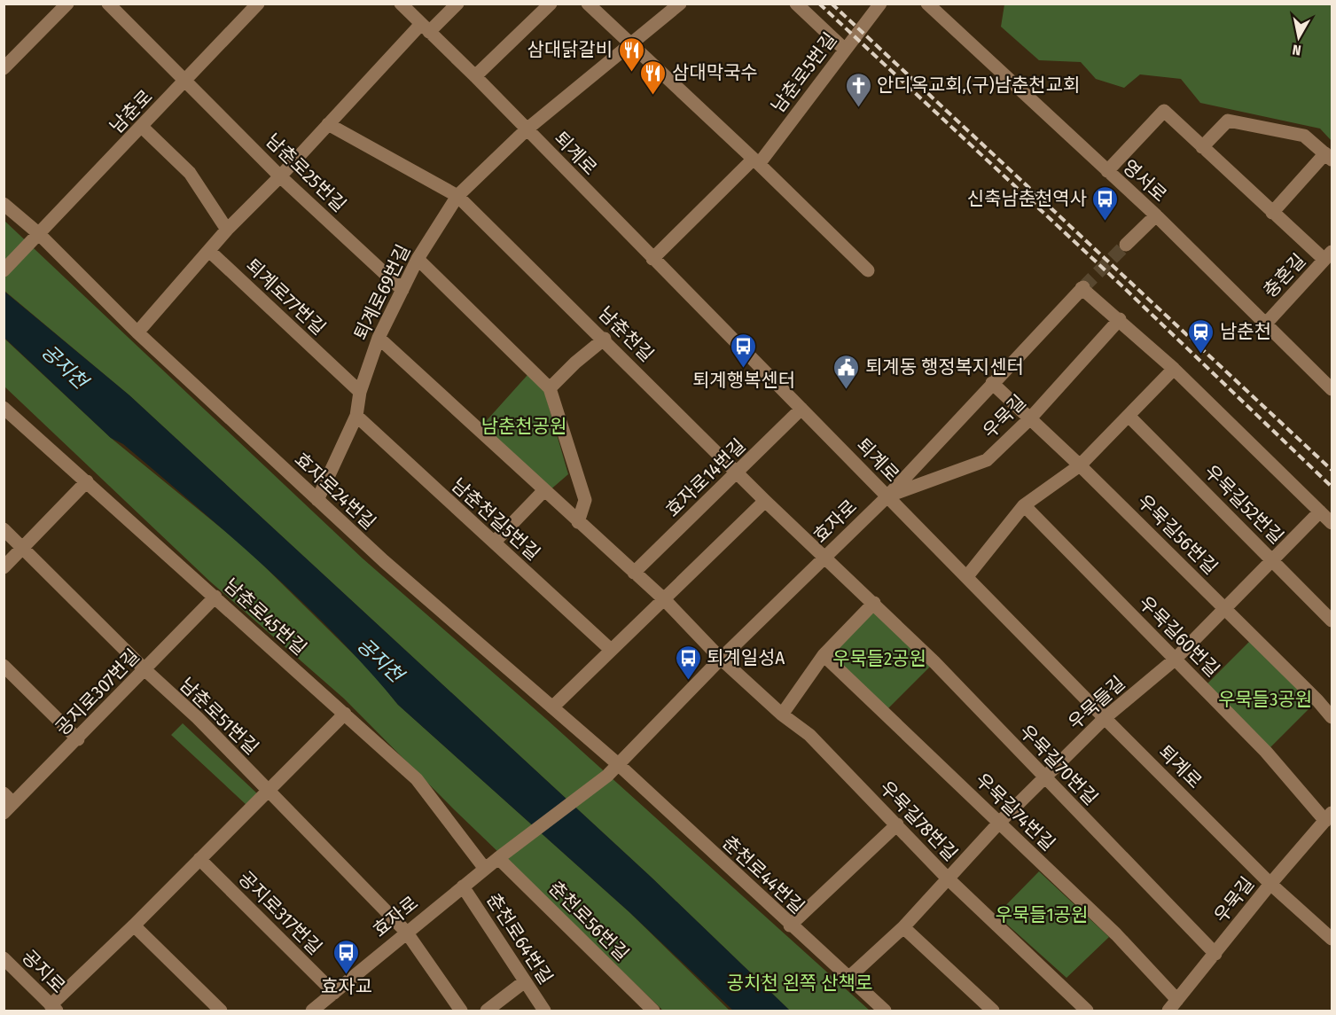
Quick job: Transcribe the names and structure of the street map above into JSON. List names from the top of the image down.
{
  "streets": {
    "street": [
      "남춘로5번길",
      "남춘로",
      "퇴계로",
      "남춘로25번길",
      "영서로",
      "충혼길",
      "퇴계로69번길",
      "퇴계로77번길",
      "남춘천길",
      "우묵길",
      "효자로14번길",
      "효자로24번길",
      "우묵길52번길",
      "남춘천길5번길",
      "효자로",
      "우묵길56번길",
      "남춘로45번길",
      "우묵길60번길",
      "공지로307번길",
      "우묵들길",
      "남춘로51번길",
      "우묵길70번길",
      "우묵길74번길",
      "우묵길78번길",
      "춘천로44번길",
      "공지로317번길",
      "춘천로56번길",
      "춘천로64번길",
      "공지로"
    ]
  },
  "crossings": [
    ["남춘로5번길", "퇴계로"],
    ["남춘로", "남춘로25번길"],
    ["남춘로", "효자로24번길"],
    ["퇴계로", "퇴계로69번길"],
    ["퇴계로", "우묵길"],
    ["퇴계로", "효자로14번길"],
    ["퇴계로", "효자로"],
    ["퇴계로", "우묵들길"],
    ["남춘로25번길", "퇴계로69번길"],
    ["영서로", "충혼길"],
    ["퇴계로69번길", "퇴계로77번길"],
    ["퇴계로69번길", "남춘천길"],
    ["퇴계로69번길", "효자로24번길"],
    ["퇴계로69번길", "남춘천길5번길"],
    ["남춘천길", "효자로14번길"],
    ["남춘천길", "효자로"],
    ["남춘천길", "우묵길70번길"],
    ["우묵길", "효자로"],
    ["우묵길", "우묵길56번길"],
    ["우묵길", "우묵길60번길"],
    ["우묵길", "우묵길70번길"],
    ["우묵길", "우묵길74번길"],
    ["효자로24번길", "효자로"],
    ["효자로24번길", "춘천로44번길"],
    ["우묵길52번길", "우묵들길"],
    ["효자로", "우묵길56번길"],
    ["효자로", "남춘로45번길"],
    ["효자로", "남춘로51번길"],
    ["효자로", "우묵길70번길"],
    ["효자로", "우묵길78번길"],
    ["효자로", "춘천로44번길"],
    ["효자로", "공지로317번길"],
    ["효자로", "춘천로56번길"],
    ["효자로", "춘천로64번길"],
    ["우묵길56번길", "우묵들길"],
    ["남춘로45번길", "공지로307번길"],
    ["우묵길60번길", "우묵들길"],
    ["공지로307번길", "남춘로51번길"],
    ["우묵들길", "우묵길70번길"],
    ["우묵들길", "우묵길74번길"],
    ["우묵들길", "우묵길78번길"],
    ["우묵들길", "춘천로44번길"]
  ],
  "water": ["공지천"],
  "parks": [
    "남춘천공원",
    "우묵들2공원",
    "우묵들3공원",
    "우묵들1공원",
    "공치천 왼쪽 산책로"
  ],
  "places": {
    "restaurant": ["삼대닭갈비", "삼대막국수"],
    "church": ["안디옥교회,(구)남춘천교회"],
    "bus stop": [
      "신축남춘천역사",
      "퇴계행복센터",
      "퇴계일성A",
      "효자교"
    ],
    "station": ["남춘천"],
    "public building": ["퇴계동 행정복지센터"]
  },
  "north": "bottom"
}
